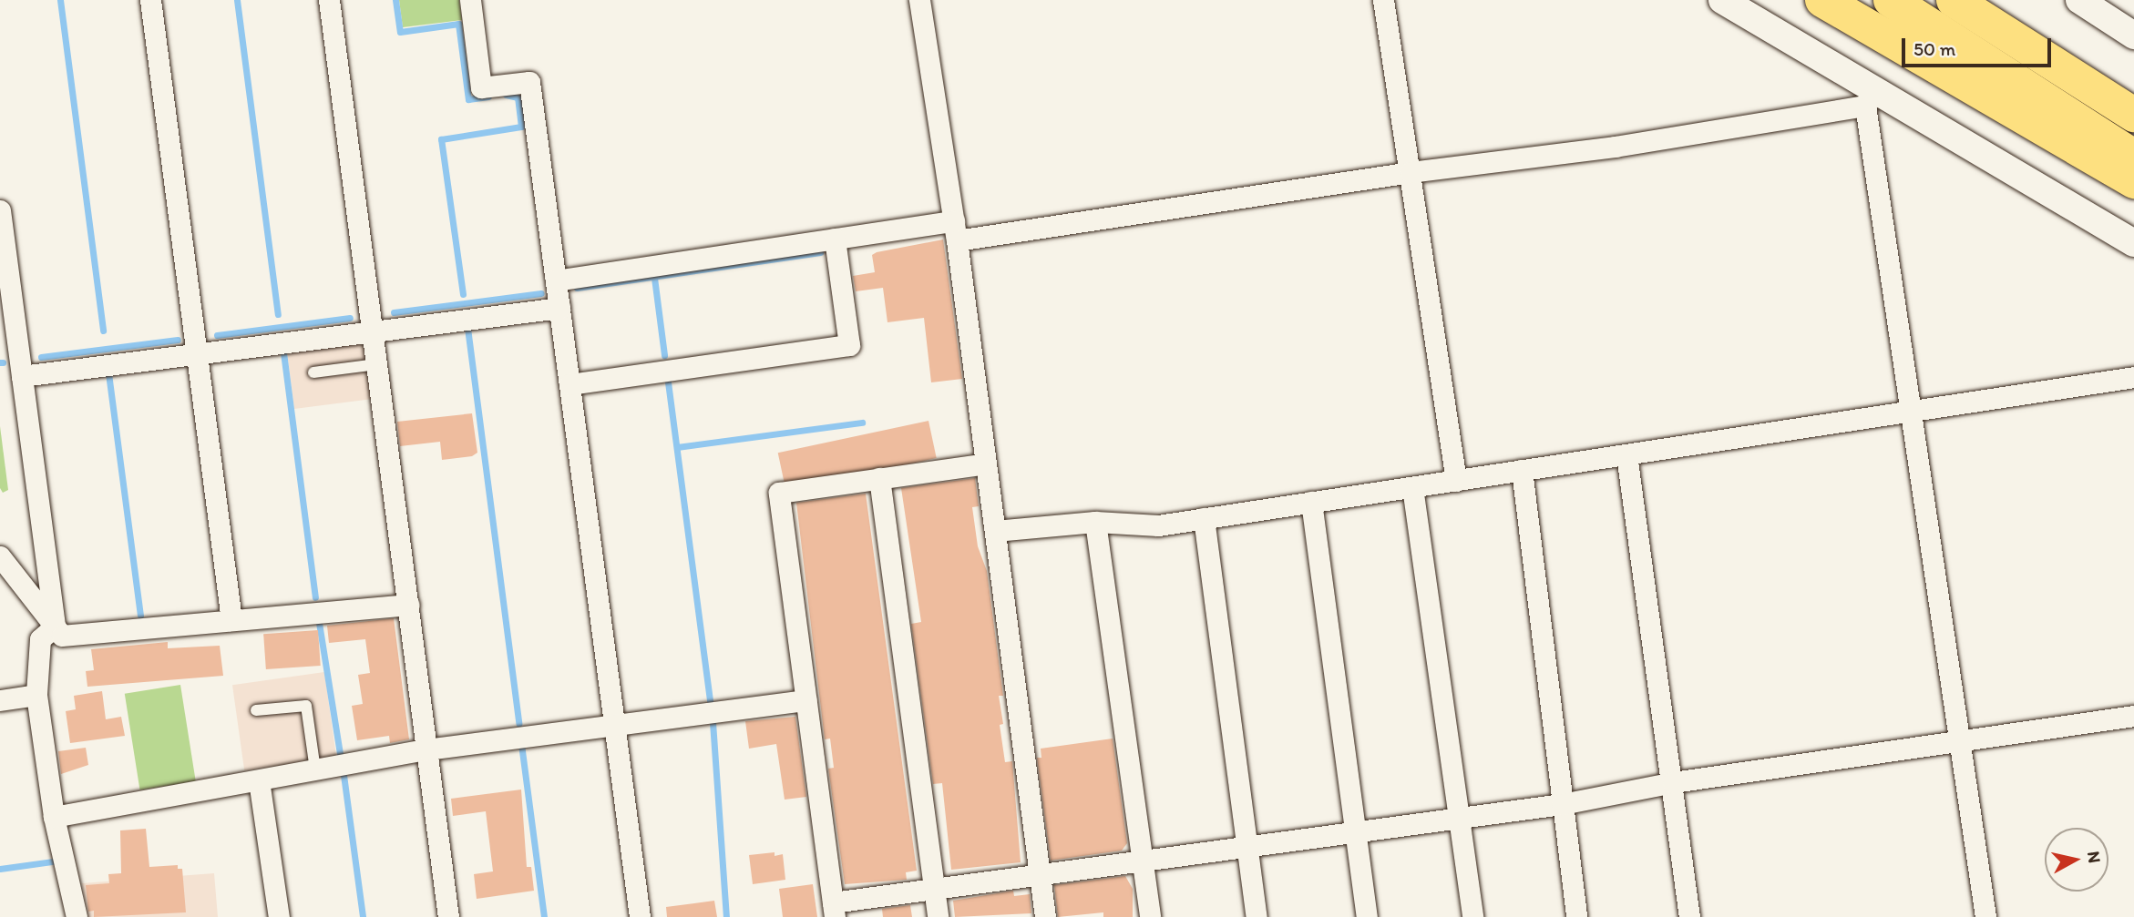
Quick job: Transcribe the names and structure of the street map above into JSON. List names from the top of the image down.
{
  "scale_bar": "50 m",
  "north": "right"
}
